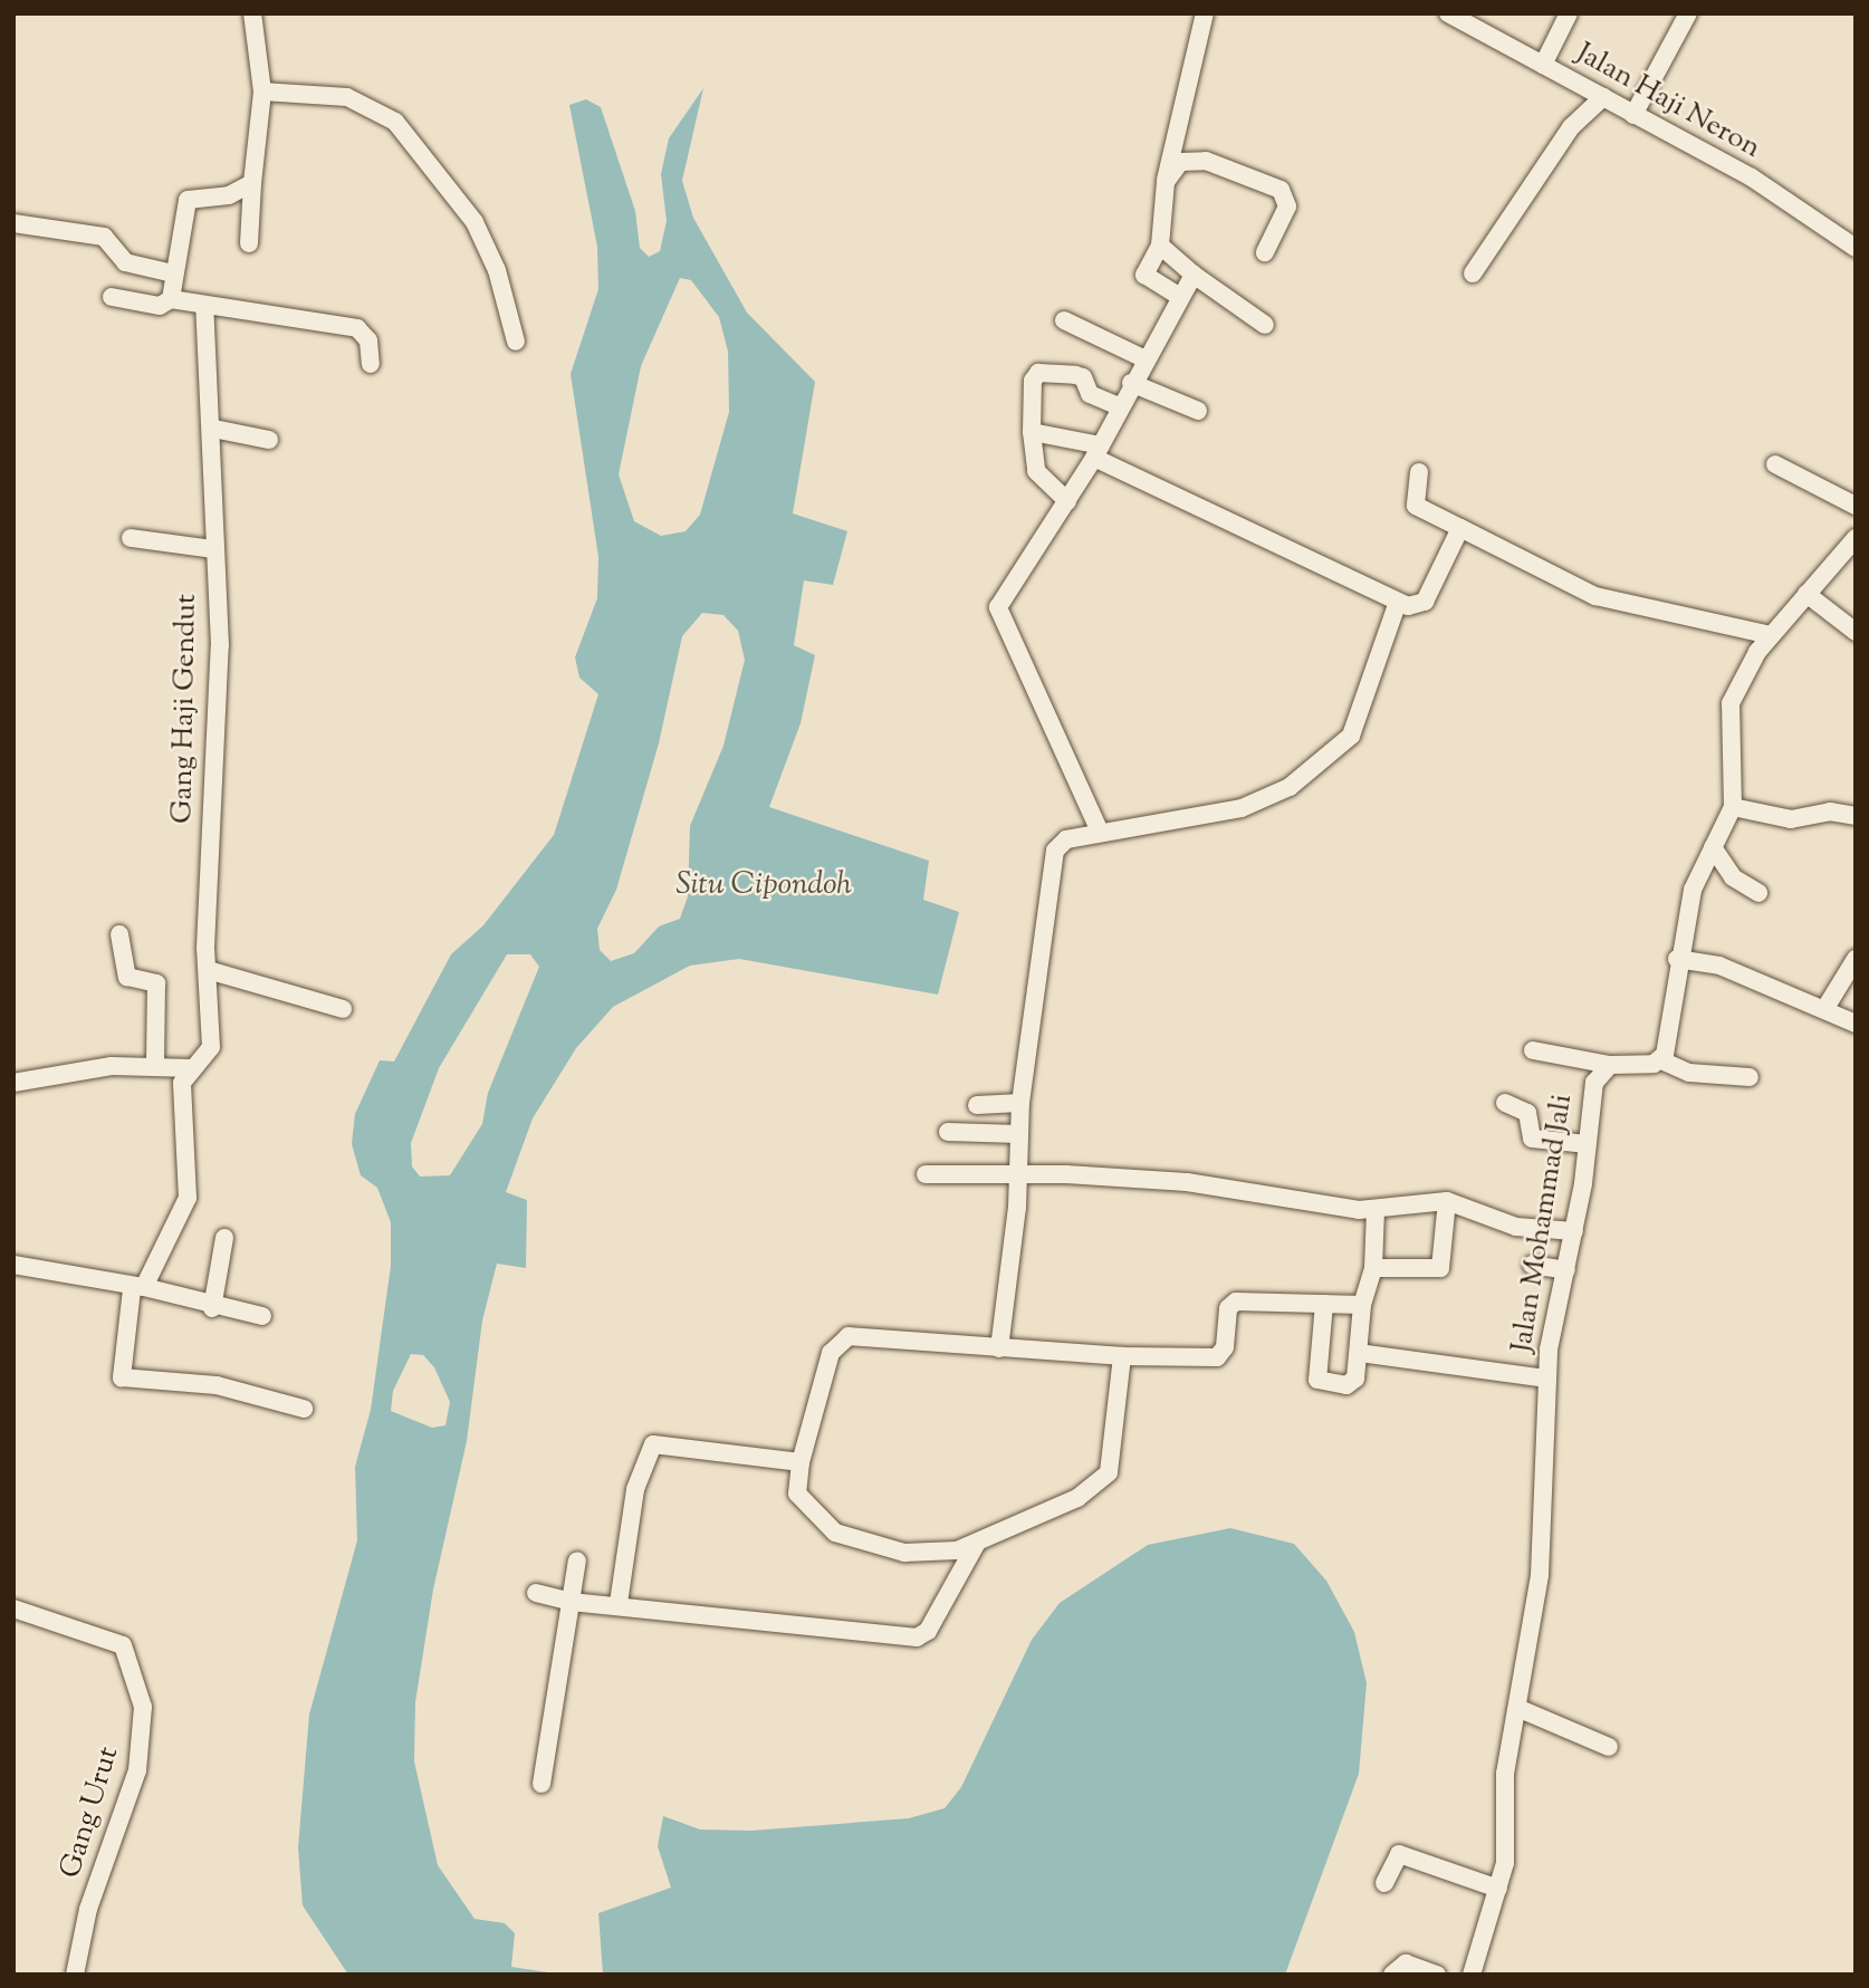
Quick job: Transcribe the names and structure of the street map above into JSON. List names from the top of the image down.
{
  "streets": {
    "street": [
      "Jalan Haji Neron",
      "Gang Haji Gendut",
      "Jalan Mohammad Jali",
      "Gang Urut"
    ]
  },
  "water": ["Situ Cipondoh"]
}
